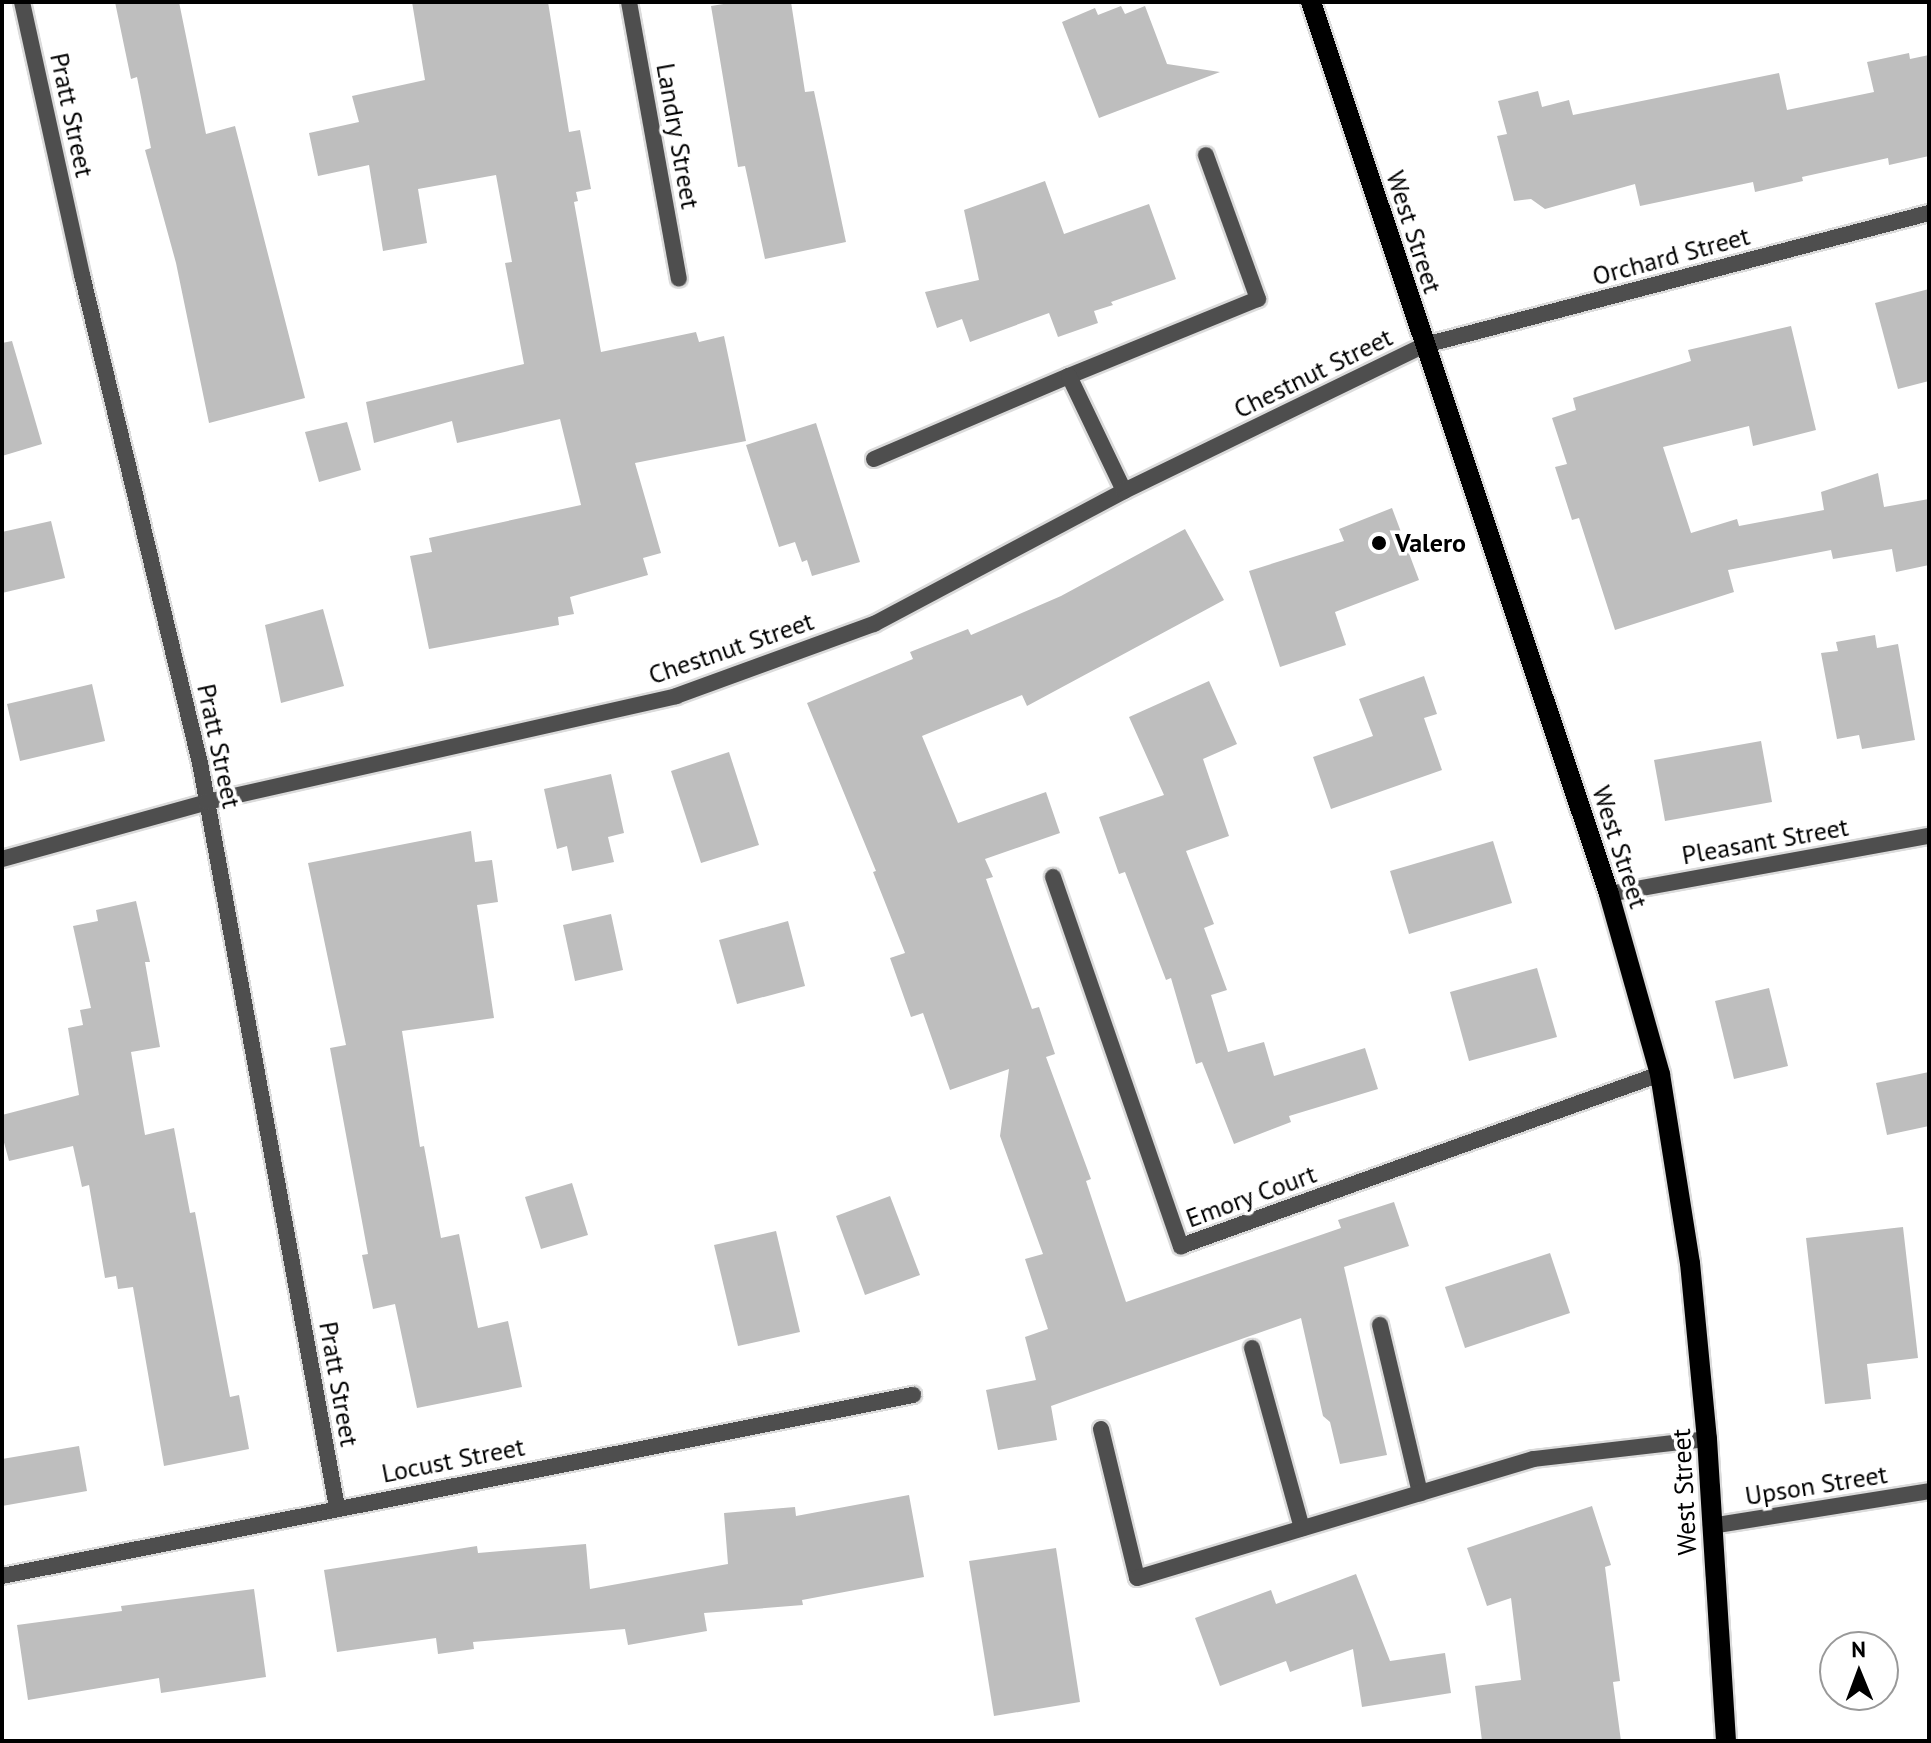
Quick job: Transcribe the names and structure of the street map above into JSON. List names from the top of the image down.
{
  "streets": {
    "main road": ["West Street"],
    "street": [
      "Pratt Street",
      "Landry Street",
      "Orchard Street",
      "Chestnut Street",
      "Pleasant Street",
      "Emory Court",
      "Locust Street",
      "Upson Street"
    ]
  },
  "crossings": [
    ["Pratt Street", "Chestnut Street"],
    ["Pratt Street", "Locust Street"],
    ["West Street", "Orchard Street"],
    ["West Street", "Chestnut Street"],
    ["West Street", "Pleasant Street"],
    ["West Street", "Emory Court"],
    ["West Street", "Upson Street"],
    ["Orchard Street", "Chestnut Street"]
  ],
  "places": ["Valero"],
  "north": "top"
}
